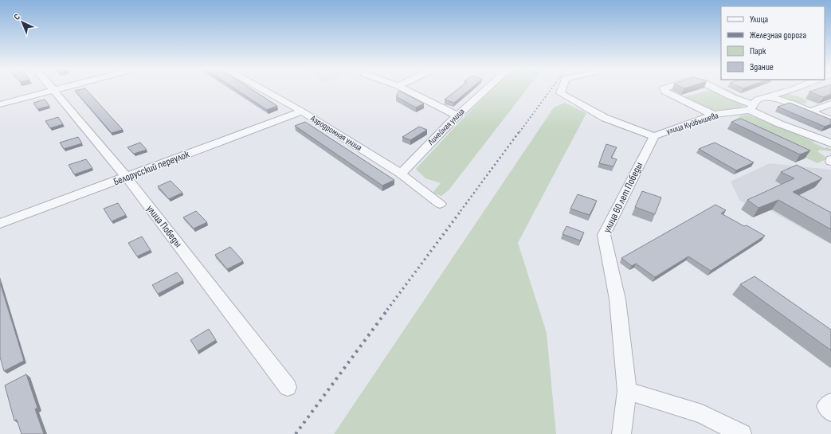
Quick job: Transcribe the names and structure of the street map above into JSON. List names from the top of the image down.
{
  "streets": {
    "street": [
      "улица Куйбышева",
      "Линейная улица",
      "Аэродромная улица",
      "Белорусский переулок",
      "улица 60 лет Победы",
      "улица Победы"
    ]
  },
  "crossings": [
    ["улица Куйбышева", "улица 60 лет Победы"],
    ["Линейная улица", "Аэродромная улица"],
    ["Аэродромная улица", "Белорусский переулок"],
    ["Белорусский переулок", "улица Победы"]
  ],
  "legend": [
    "Улица",
    "Железная дорога",
    "Парк",
    "Здание"
  ],
  "north": "top left"
}
